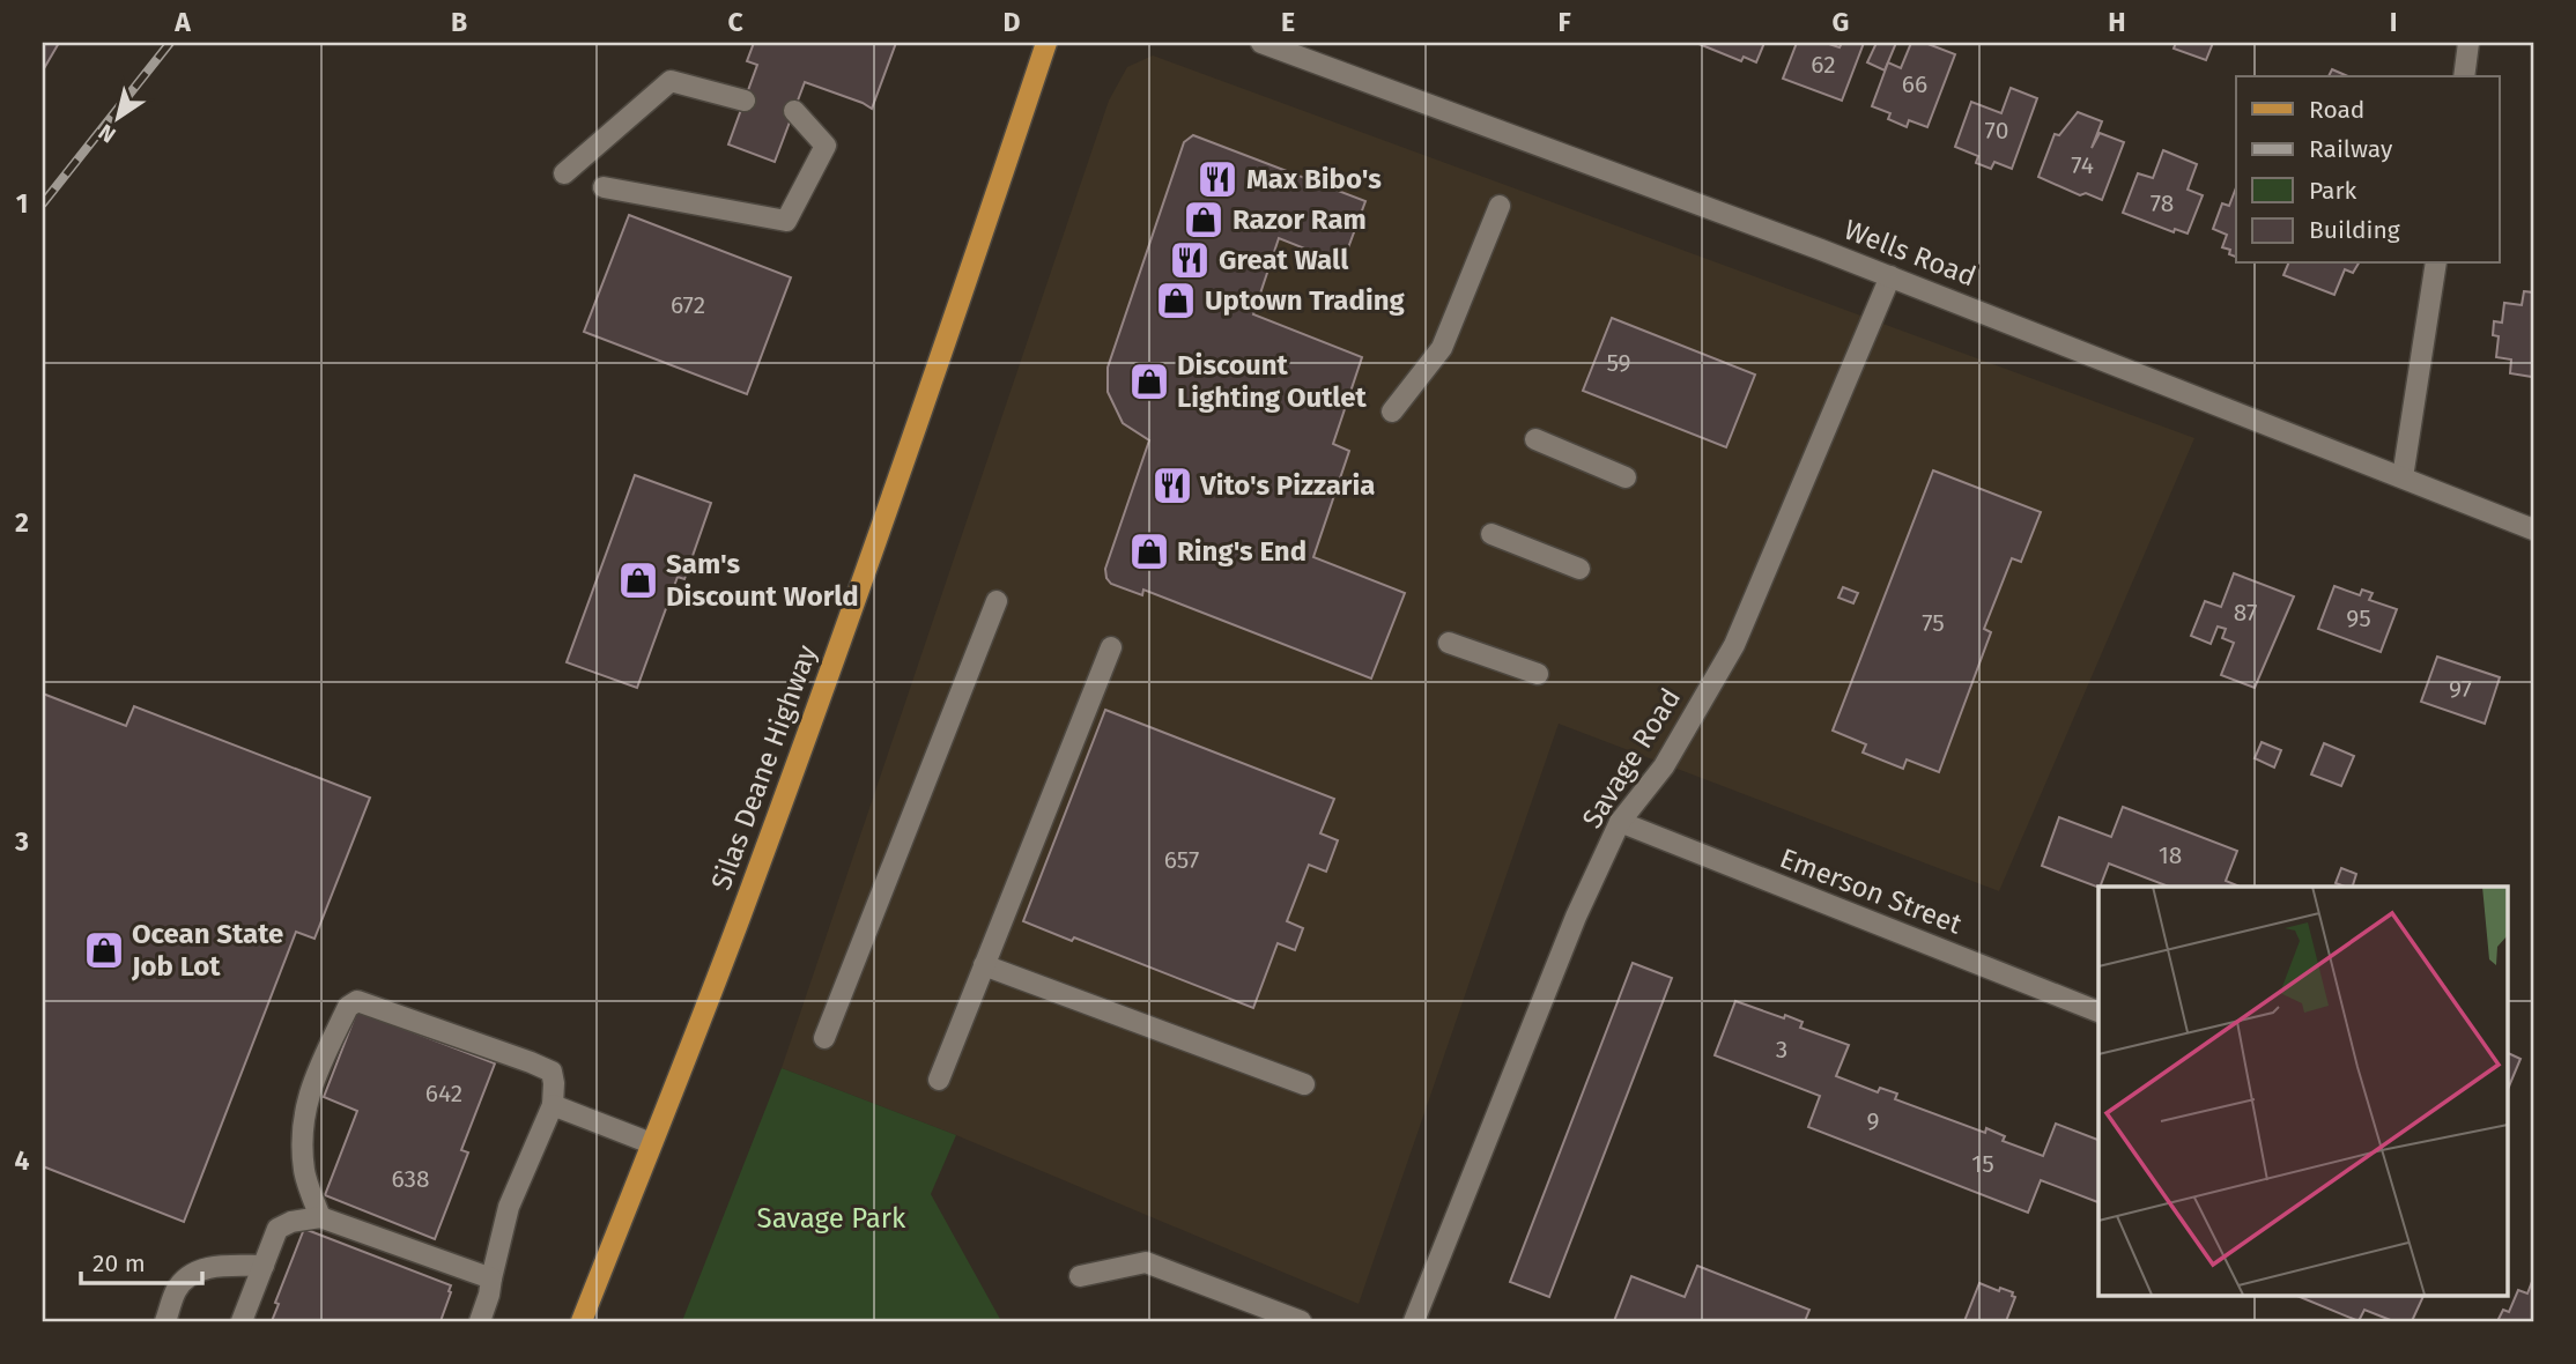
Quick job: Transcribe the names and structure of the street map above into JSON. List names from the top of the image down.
{
  "streets": {
    "main road": ["Silas Deane Highway"],
    "street": ["Wells Road", "Savage Road", "Emerson Street"]
  },
  "crossings": [
    ["Wells Road", "Savage Road"],
    ["Savage Road", "Emerson Street"]
  ],
  "parks": ["Savage Park"],
  "places": {
    "restaurant": ["Max Bibo's", "Great Wall", "Vito's Pizzaria"],
    "shop": [
      "Razor Ram",
      "Uptown Trading",
      "Discount Lighting Outlet",
      "Ring's End",
      "Sam's Discount World",
      "Ocean State Job Lot"
    ]
  },
  "house_numbers": [
    "62",
    "66",
    "70",
    "74",
    "78",
    "672",
    "59",
    "87",
    "95",
    "75",
    "97",
    "18",
    "657",
    "3",
    "642",
    "9",
    "15",
    "638"
  ],
  "legend": [
    "Road",
    "Railway",
    "Park",
    "Building"
  ],
  "scale_bar": "20 m",
  "north": "bottom left",
  "grid": {
    "columns": [
      "A",
      "B",
      "C",
      "D",
      "E",
      "F",
      "G",
      "H",
      "I"
    ],
    "rows": [
      "1",
      "2",
      "3",
      "4"
    ]
  }
}
